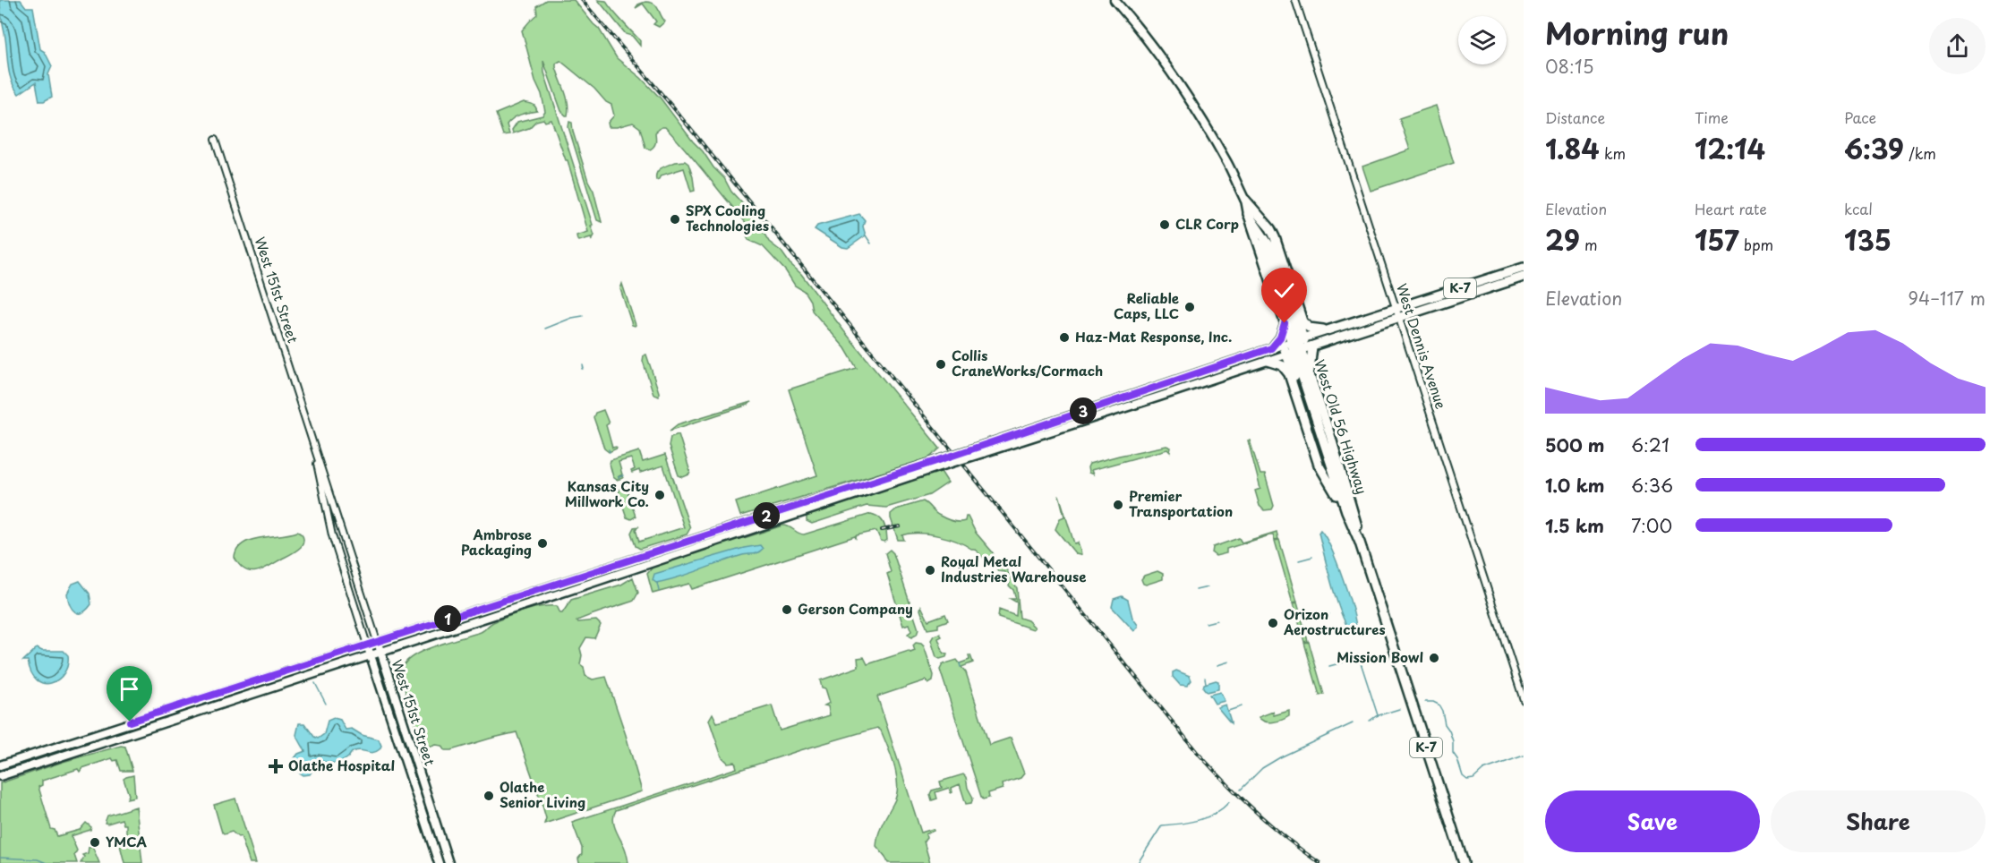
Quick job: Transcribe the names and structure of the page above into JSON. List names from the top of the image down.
{
  "streets": {
    "highway": ["K-7", "West Old 56 Highway"],
    "main road": ["West 151st Street"],
    "street": ["West Dennis Avenue"]
  },
  "crossings": [
    ["K-7", "West Dennis Avenue"],
    ["K-7", "West Old 56 Highway"]
  ],
  "places": {
    "other": [
      "SPX Cooling Technologies",
      "CLR Corp",
      "Reliable Caps, LLC",
      "Haz-Mat Response, Inc.",
      "Collis CraneWorks/Cormach",
      "Kansas City Millwork Co.",
      "Premier Transportation",
      "Ambrose Packaging",
      "Royal Metal Industries Warehouse",
      "Gerson Company",
      "Orizon Aerostructures",
      "Mission Bowl",
      "Olathe Senior Living",
      "YMCA"
    ],
    "health": ["Olathe Hospital"]
  },
  "page": {
    "heading": ["Morning run", "08:15"],
    "stats": [
      ["Distance", "1.84 km"],
      ["Time", "12:14"],
      ["Pace", "6:39 /km"],
      ["Elevation", "29 m"],
      ["Heart rate", "157 bpm"],
      ["kcal", "135"]
    ],
    "chart": ["Elevation", "94–117 m"],
    "pins": ["3", "2", "1"],
    "list": [
      {
        "name": "500 m",
        "note": "6:21"
      },
      {
        "name": "1.0 km",
        "note": "6:36"
      },
      {
        "name": "1.5 km",
        "note": "7:00"
      }
    ],
    "buttons": ["Save", "Share"]
  }
}
